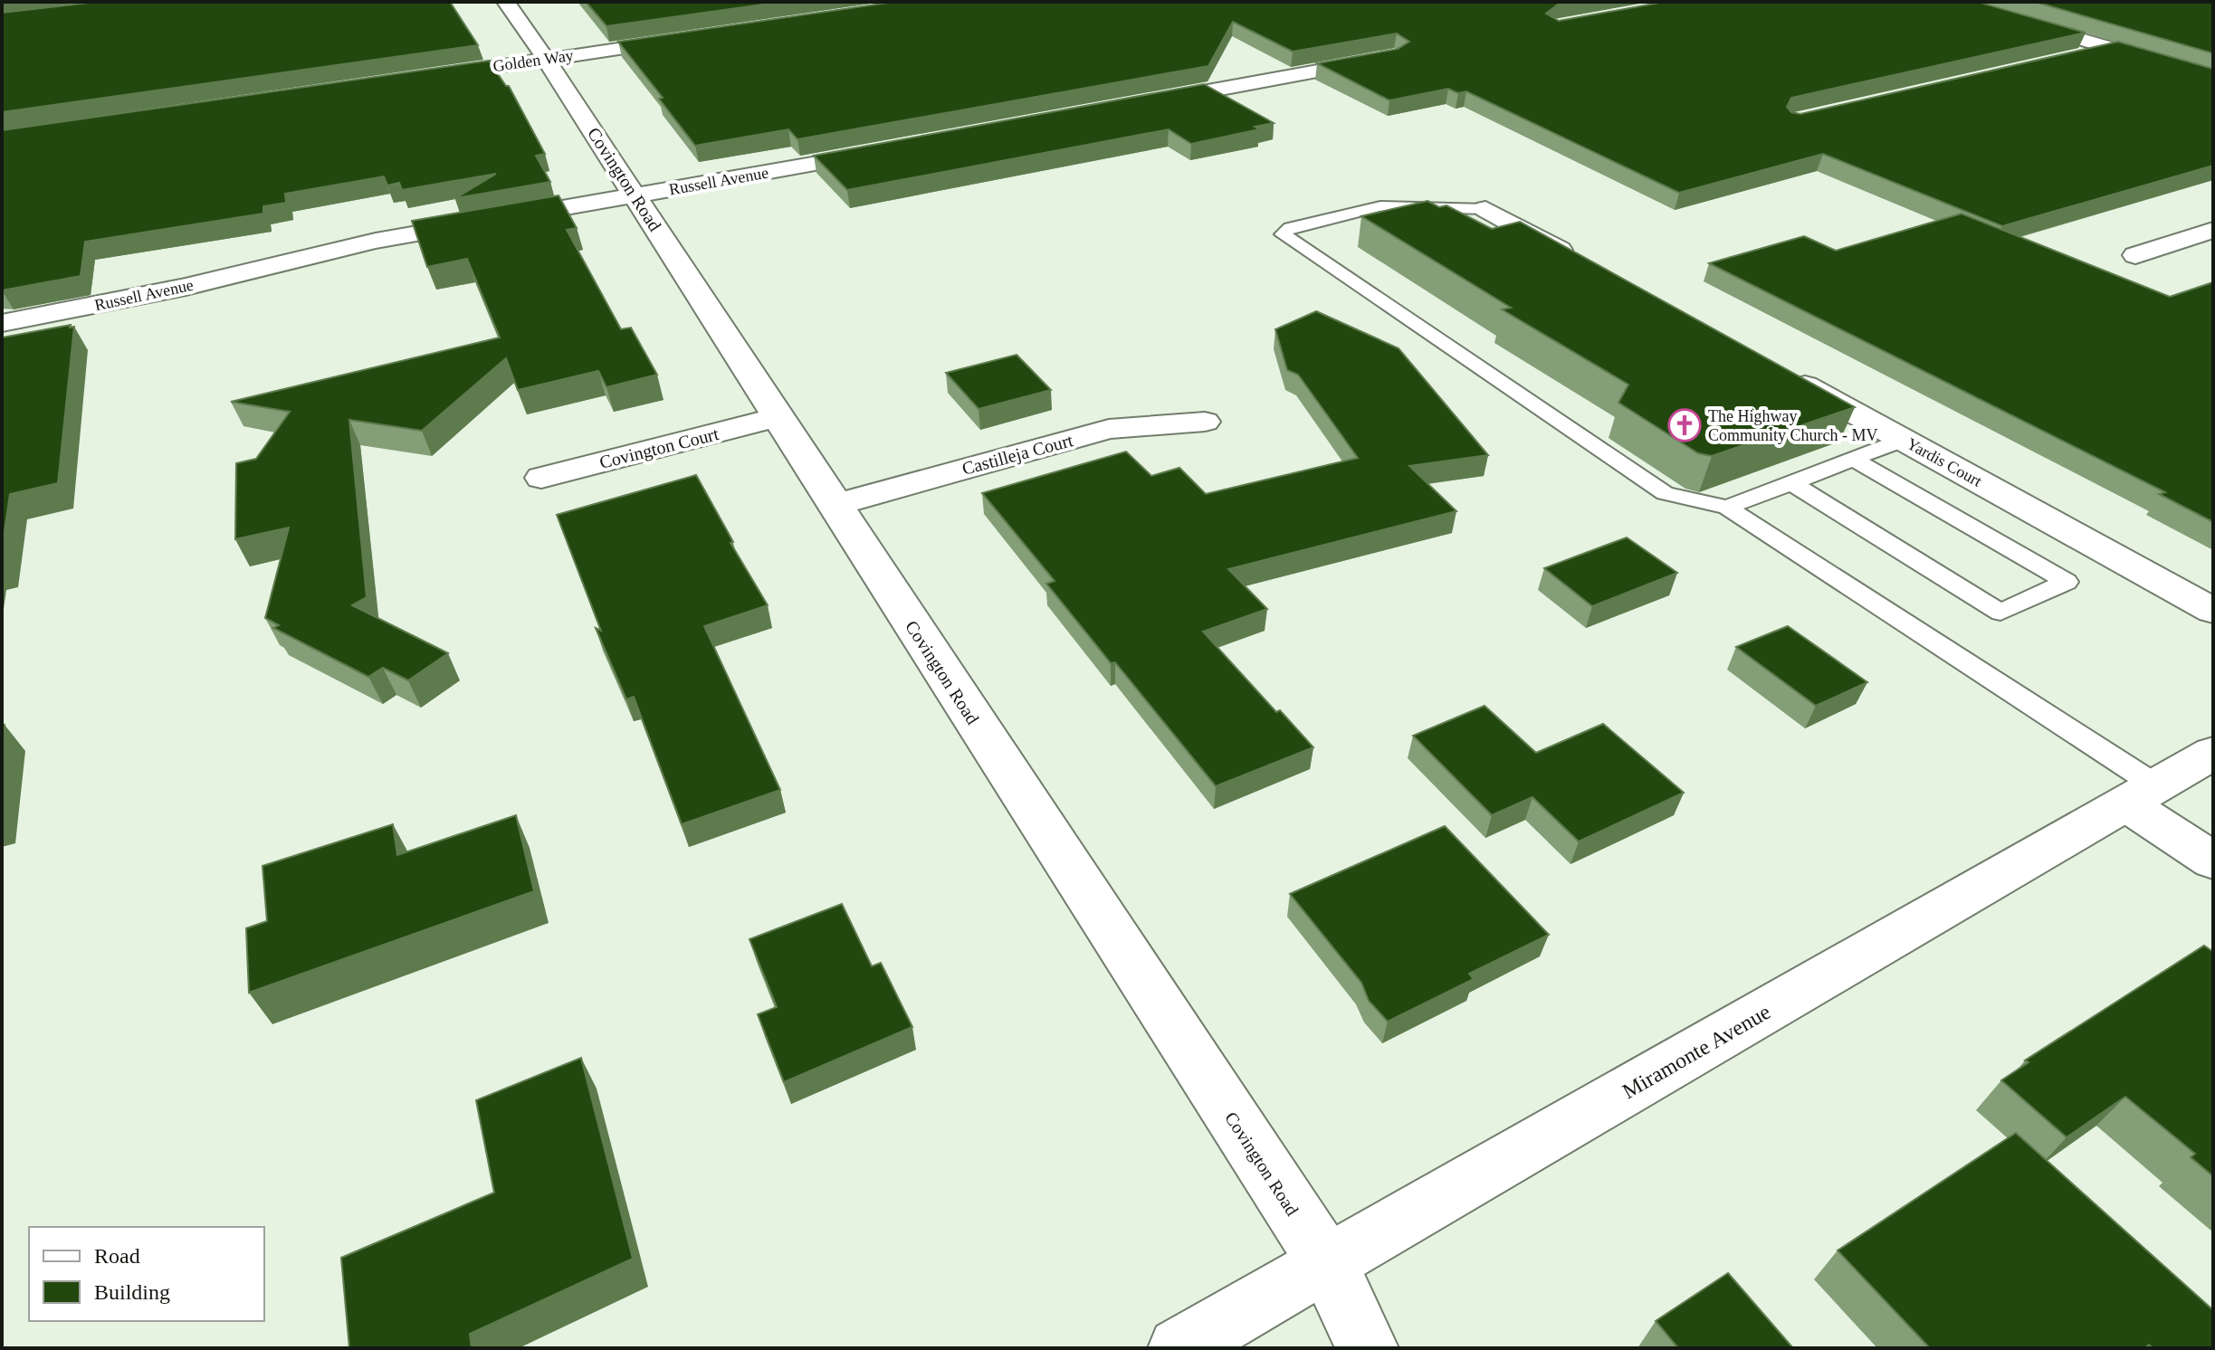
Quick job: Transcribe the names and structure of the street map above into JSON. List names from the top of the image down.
{
  "streets": {
    "street": [
      "Golden Way",
      "Covington Road",
      "Russell Avenue",
      "Covington Court",
      "Castilleja Court",
      "Yardis Court",
      "Miramonte Avenue"
    ]
  },
  "crossings": [
    ["Golden Way", "Covington Road"],
    ["Covington Road", "Russell Avenue"],
    ["Covington Road", "Covington Court"],
    ["Covington Road", "Castilleja Court"],
    ["Covington Road", "Miramonte Avenue"]
  ],
  "places": {
    "church": ["The Highway Community Church - MV"]
  },
  "legend": ["Road", "Building"]
}
